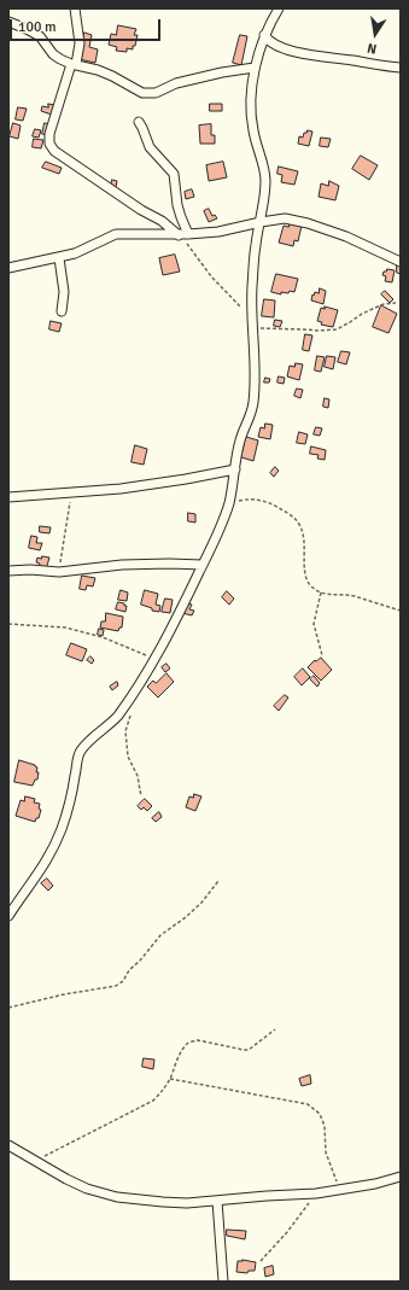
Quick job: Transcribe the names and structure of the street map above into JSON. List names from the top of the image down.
{
  "scale_bar": "100 m",
  "north": "bottom"
}
